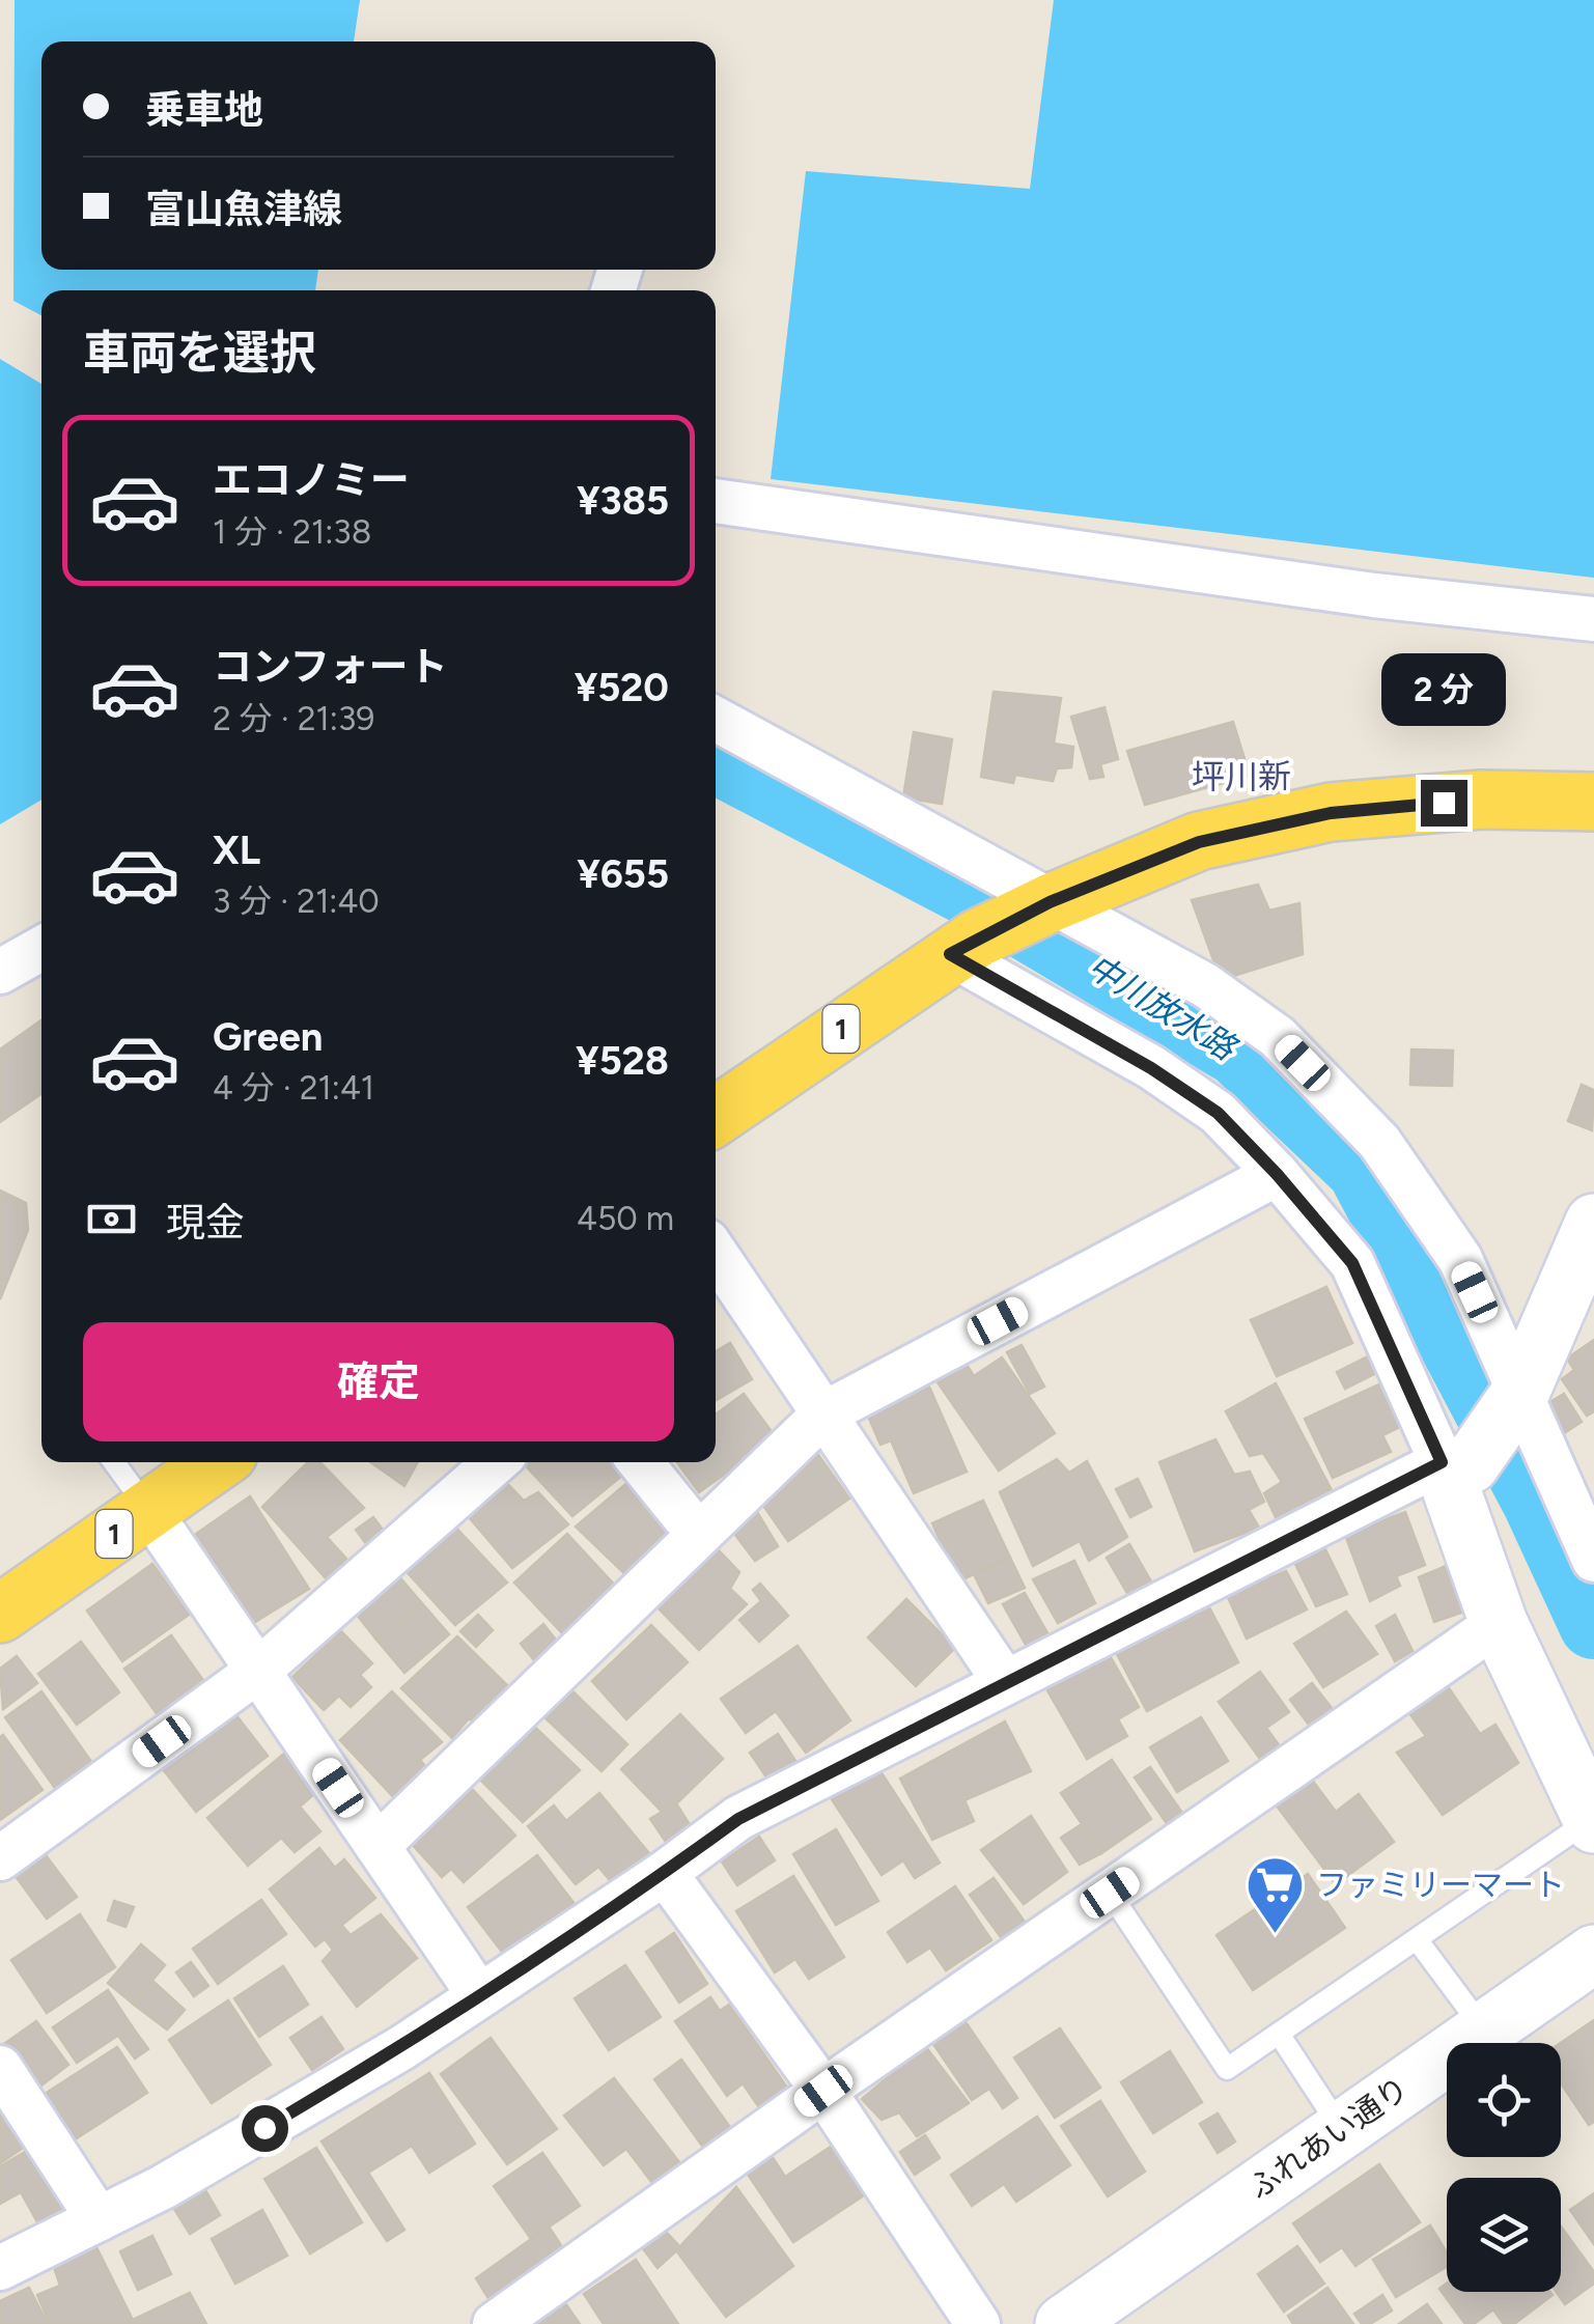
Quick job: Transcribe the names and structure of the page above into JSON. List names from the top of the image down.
{
  "streets": {
    "main road": ["1"],
    "street": ["ふれあい通り"]
  },
  "districts": ["坪川新"],
  "water": ["中川放水路"],
  "places": {
    "supermarket": ["ファミリーマート"]
  },
  "page": {
    "banner": ["乗車地", "富山魚津線"],
    "heading": "車両を選択",
    "list": [
      {
        "name": "エコノミー",
        "note": "1 分 · 21:38",
        "value": "¥385"
      },
      {
        "name": "コンフォート",
        "note": "2 分 · 21:39",
        "value": "¥520"
      },
      {
        "name": "XL",
        "note": "3 分 · 21:40",
        "value": "¥655"
      },
      {
        "name": "Green",
        "note": "4 分 · 21:41",
        "value": "¥528"
      }
    ],
    "bubble": "2 分",
    "pay": ["現金", "450 m"],
    "buttons": "確定"
  }
}
